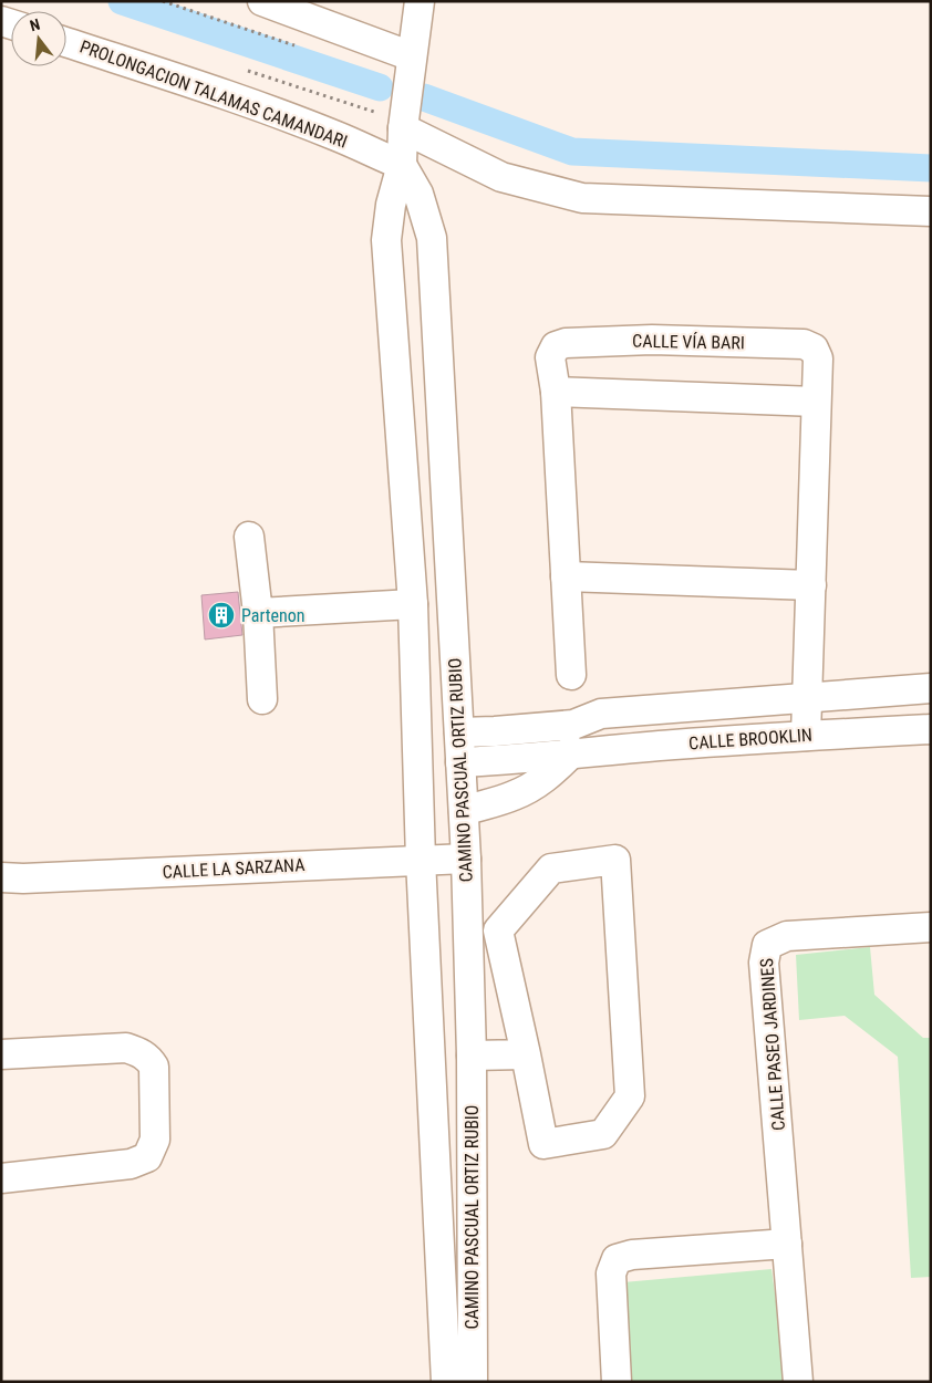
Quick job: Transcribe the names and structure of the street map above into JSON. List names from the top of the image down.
{
  "streets": {
    "street": [
      "PROLONGACION TALAMAS CAMANDARI",
      "CALLE VÍA BARI",
      "CALLE BROOKLIN",
      "CAMINO PASCUAL ORTIZ RUBIO",
      "CALLE LA SARZANA",
      "CALLE PASEO JARDINES"
    ]
  },
  "crossings": [
    ["PROLONGACION TALAMAS CAMANDARI", "CAMINO PASCUAL ORTIZ RUBIO"],
    ["CALLE VÍA BARI", "CALLE BROOKLIN"],
    ["CALLE BROOKLIN", "CAMINO PASCUAL ORTIZ RUBIO"],
    ["CAMINO PASCUAL ORTIZ RUBIO", "CALLE LA SARZANA"]
  ],
  "places": {
    "building": ["Partenon"]
  },
  "north": "top"
}
